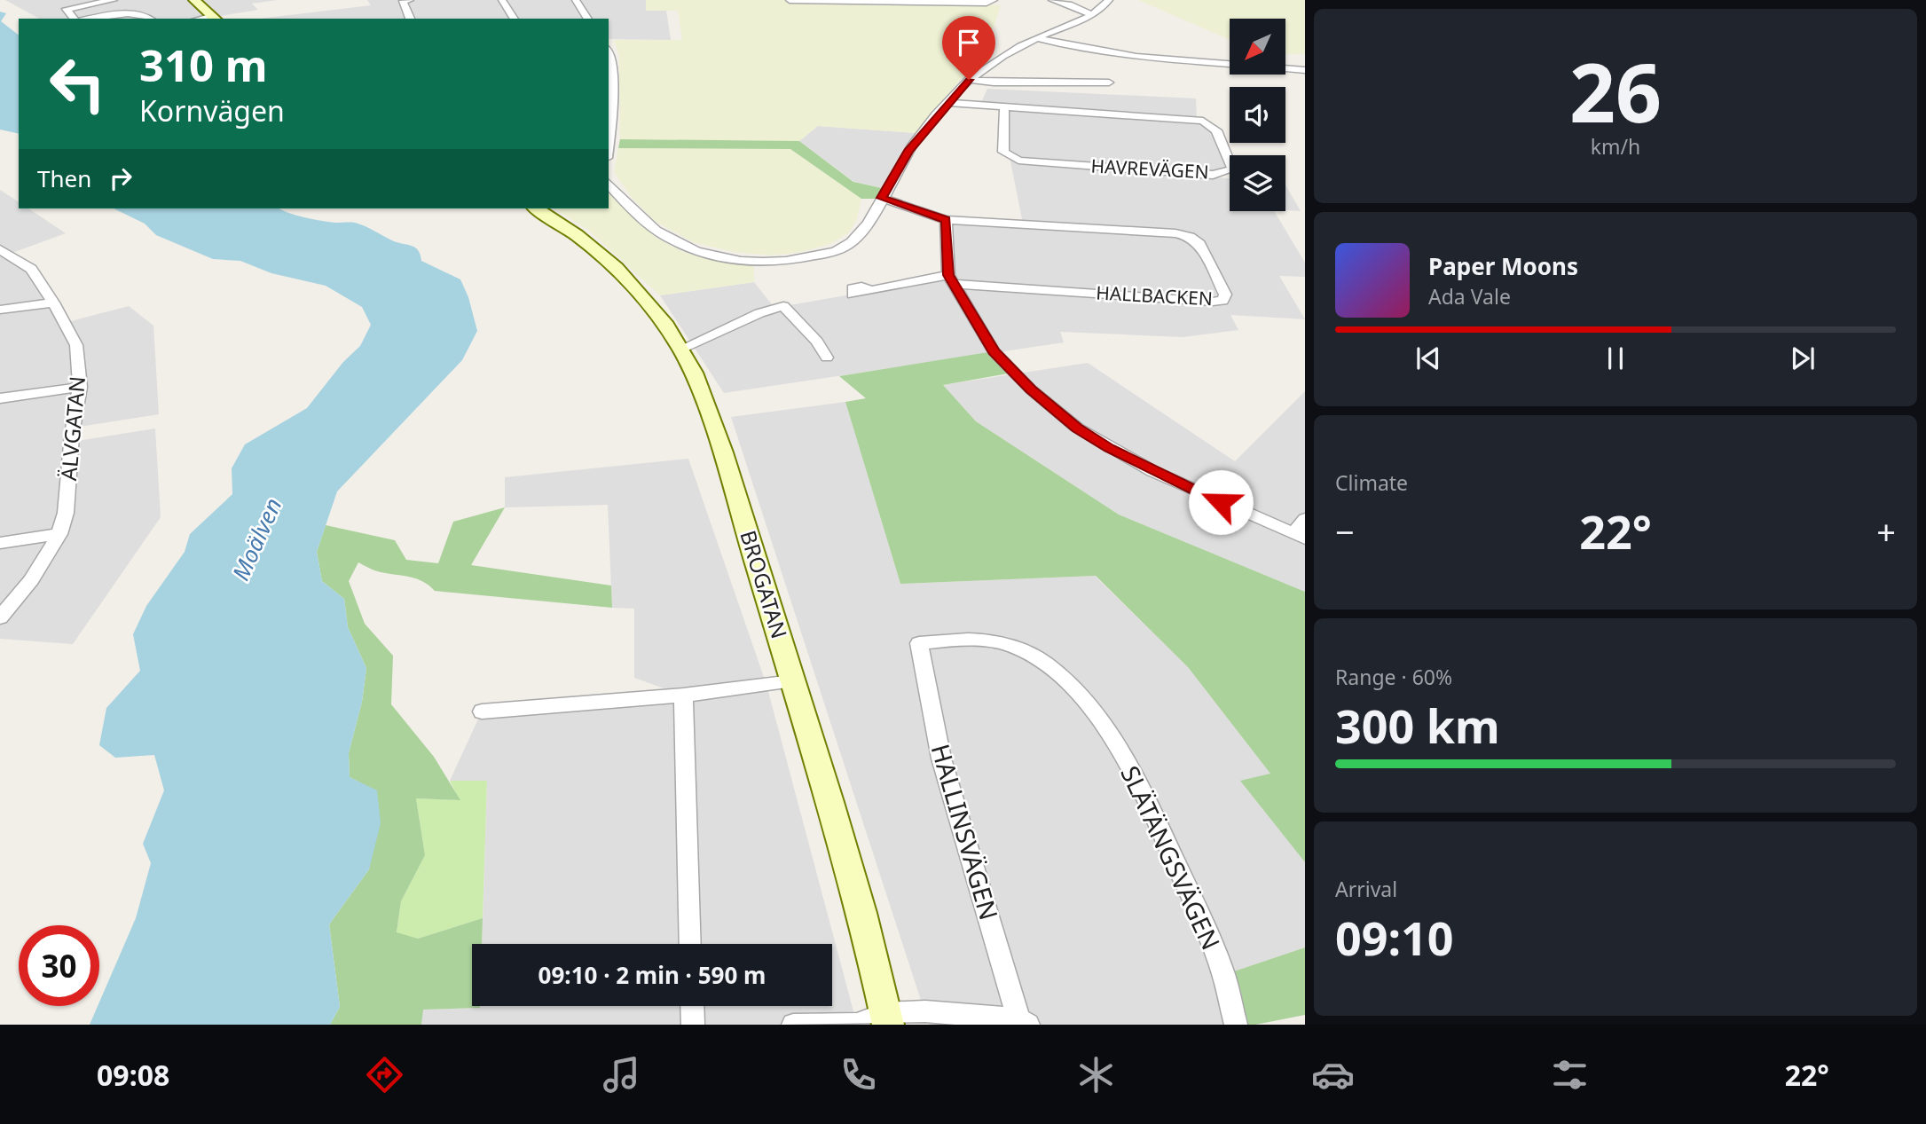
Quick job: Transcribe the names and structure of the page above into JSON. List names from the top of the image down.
{
  "streets": {
    "main road": ["BROGATAN"],
    "street": [
      "HAVREVÄGEN",
      "HALLBACKEN",
      "ÄLVGATAN",
      "HALLINSVÄGEN",
      "SLÄTÄNGSVÄGEN"
    ]
  },
  "crossings": [
    ["HALLINSVÄGEN", "SLÄTÄNGSVÄGEN"]
  ],
  "water": ["Moälven"],
  "north": "bottom left",
  "page": {
    "tile": [
      ["26", "km/h"],
      "Climate",
      ["Range · 60%", "300 km"],
      ["Arrival", "09:10"]
    ],
    "turn": ["310 m", "Kornvägen"],
    "then": "Then",
    "song": ["Paper Moons", "Ada Vale"],
    "heat": ["−", "22°", "+"],
    "limit": "30",
    "trip": "09:10 · 2 min · 590 m",
    "tabs": ["09:08", "22°"]
  }
}
